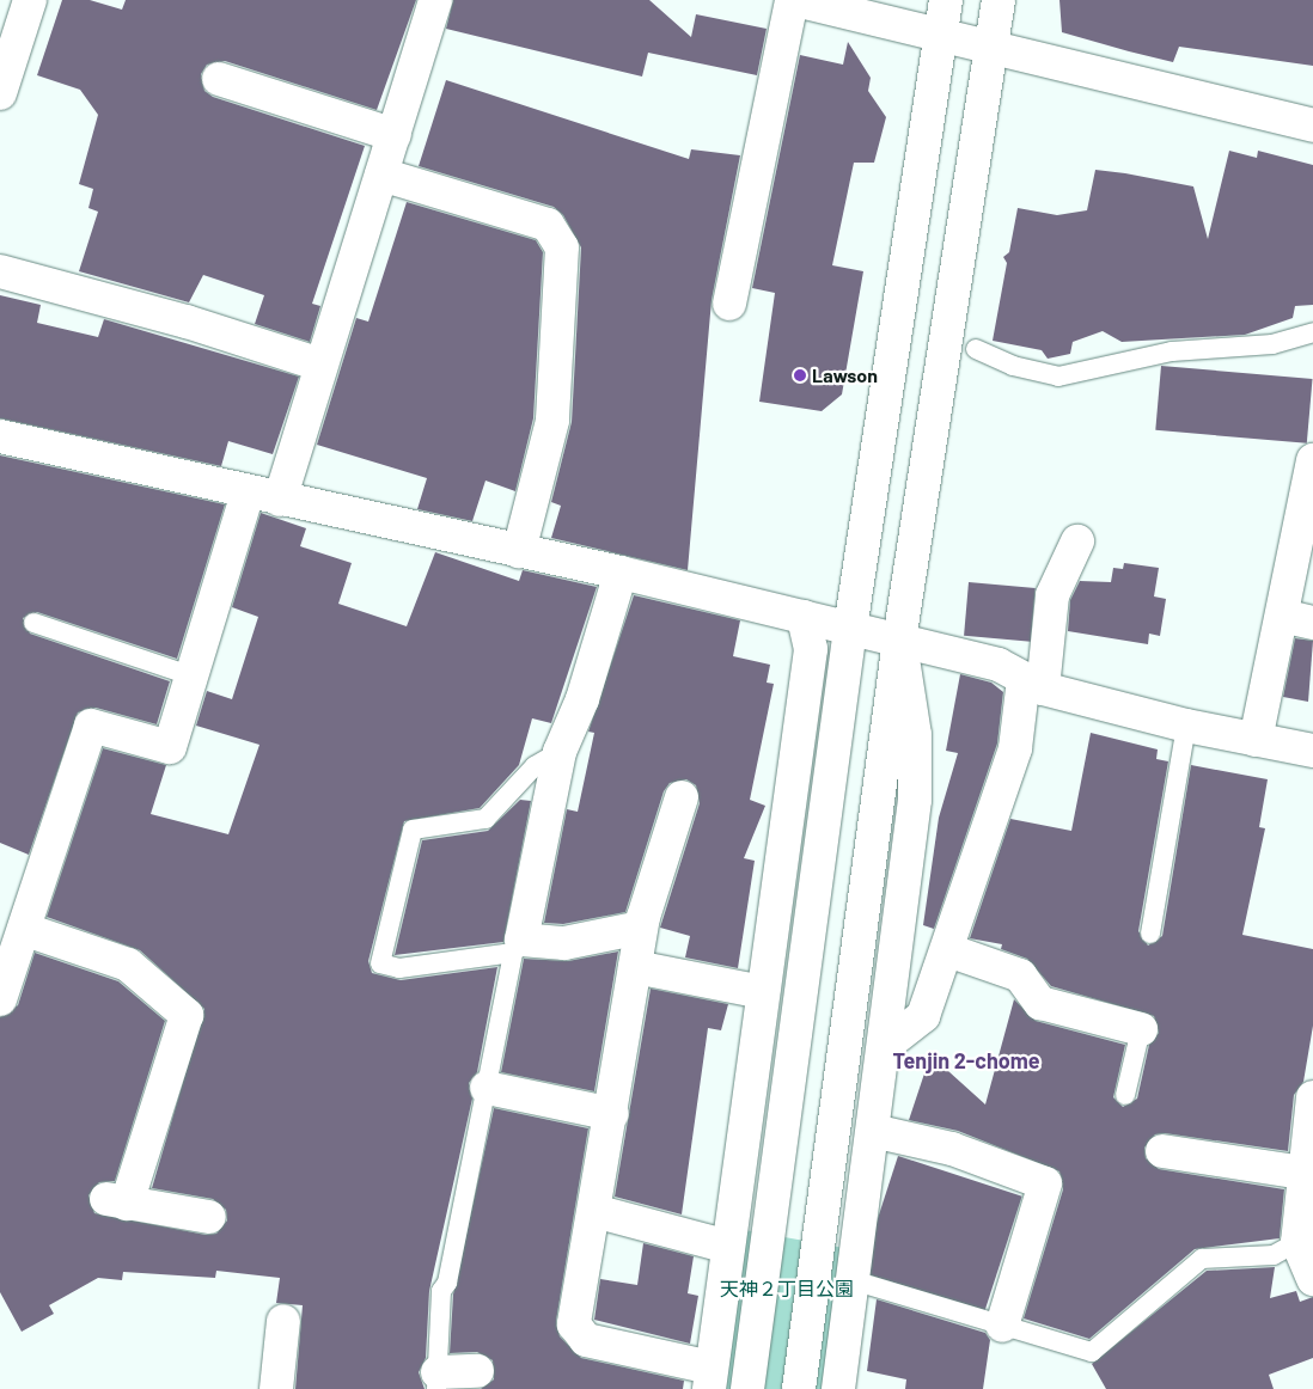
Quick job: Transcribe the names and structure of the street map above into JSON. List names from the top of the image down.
{
  "districts": ["Tenjin 2-chome"],
  "parks": ["天神２丁目公園"],
  "places": ["Lawson"]
}
